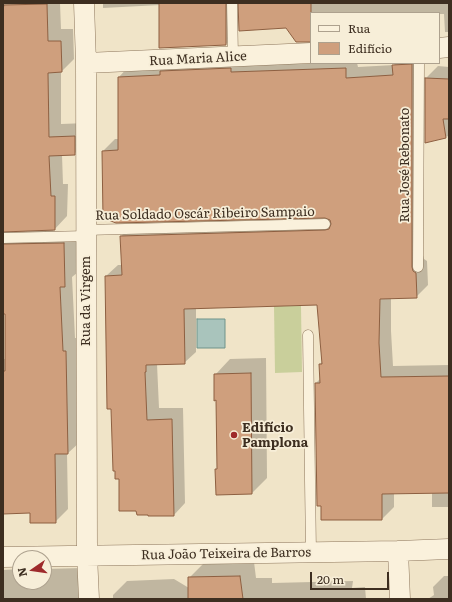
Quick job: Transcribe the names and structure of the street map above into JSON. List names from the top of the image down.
{
  "streets": {
    "street": ["Rua Maria Alice", "Rua da Virgem", "Rua João Teixeira de Barros"],
    "lane": ["Rua José Rebonato", "Rua Soldado Oscár Ribeiro Sampaio"]
  },
  "crossings": [
    ["Rua Maria Alice", "Rua da Virgem"],
    ["Rua Soldado Oscár Ribeiro Sampaio", "Rua da Virgem"],
    ["Rua da Virgem", "Rua João Teixeira de Barros"]
  ],
  "places": ["Edifício Pamplona"],
  "legend": ["Rua", "Edifício"],
  "scale_bar": "20 m",
  "north": "left"
}
